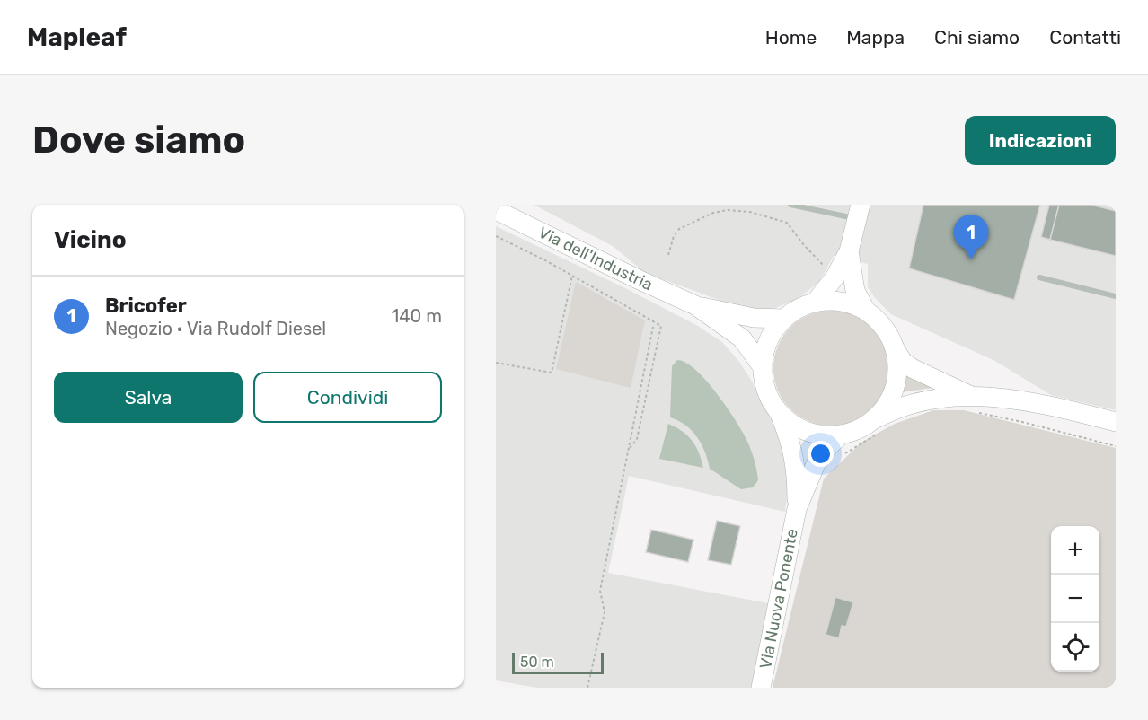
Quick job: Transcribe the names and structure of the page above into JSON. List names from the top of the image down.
{
  "streets": {
    "street": ["Via dell'Industria", "Via Nuova Ponente"]
  },
  "crossings": [
    ["Via dell'Industria", "Via Nuova Ponente"]
  ],
  "scale_bar": "50 m",
  "page": {
    "header": "Mapleaf",
    "nav": [
      "Home",
      "Mappa",
      "Chi siamo",
      "Contatti"
    ],
    "buttons": [
      "Indicazioni",
      ["Salva", "Condividi"]
    ],
    "title": "Dove siamo",
    "heading": "Vicino",
    "pins": "1",
    "list": [
      {
        "mark": "1",
        "name": "Bricofer",
        "note": "Negozio · Via Rudolf Diesel",
        "value": "140 m"
      }
    ],
    "map_buttons": ["+", "−"],
    "scale": "50 m"
  }
}
